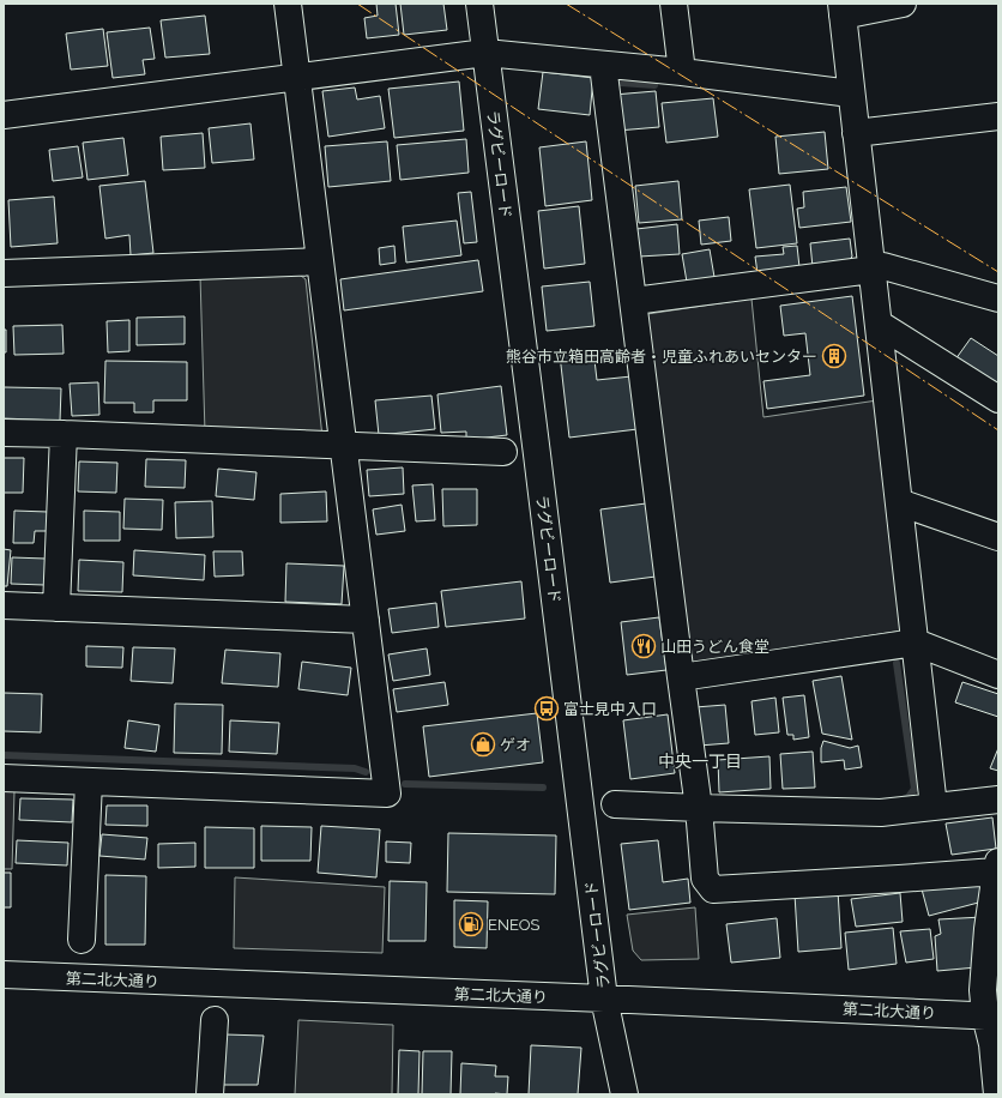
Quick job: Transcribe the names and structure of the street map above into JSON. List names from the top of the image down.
{
  "streets": {
    "street": ["ラグビーロード", "第二北大通り"]
  },
  "crossings": [
    ["ラグビーロード", "第二北大通り"]
  ],
  "districts": ["中央一丁目"],
  "places": {
    "building": ["熊谷市立箱田高齢者・児童ふれあいセンター"],
    "restaurant": ["山田うどん食堂"],
    "bus stop": ["富士見中入口"],
    "shop": ["ゲオ"],
    "fuel station": ["ENEOS"]
  }
}
